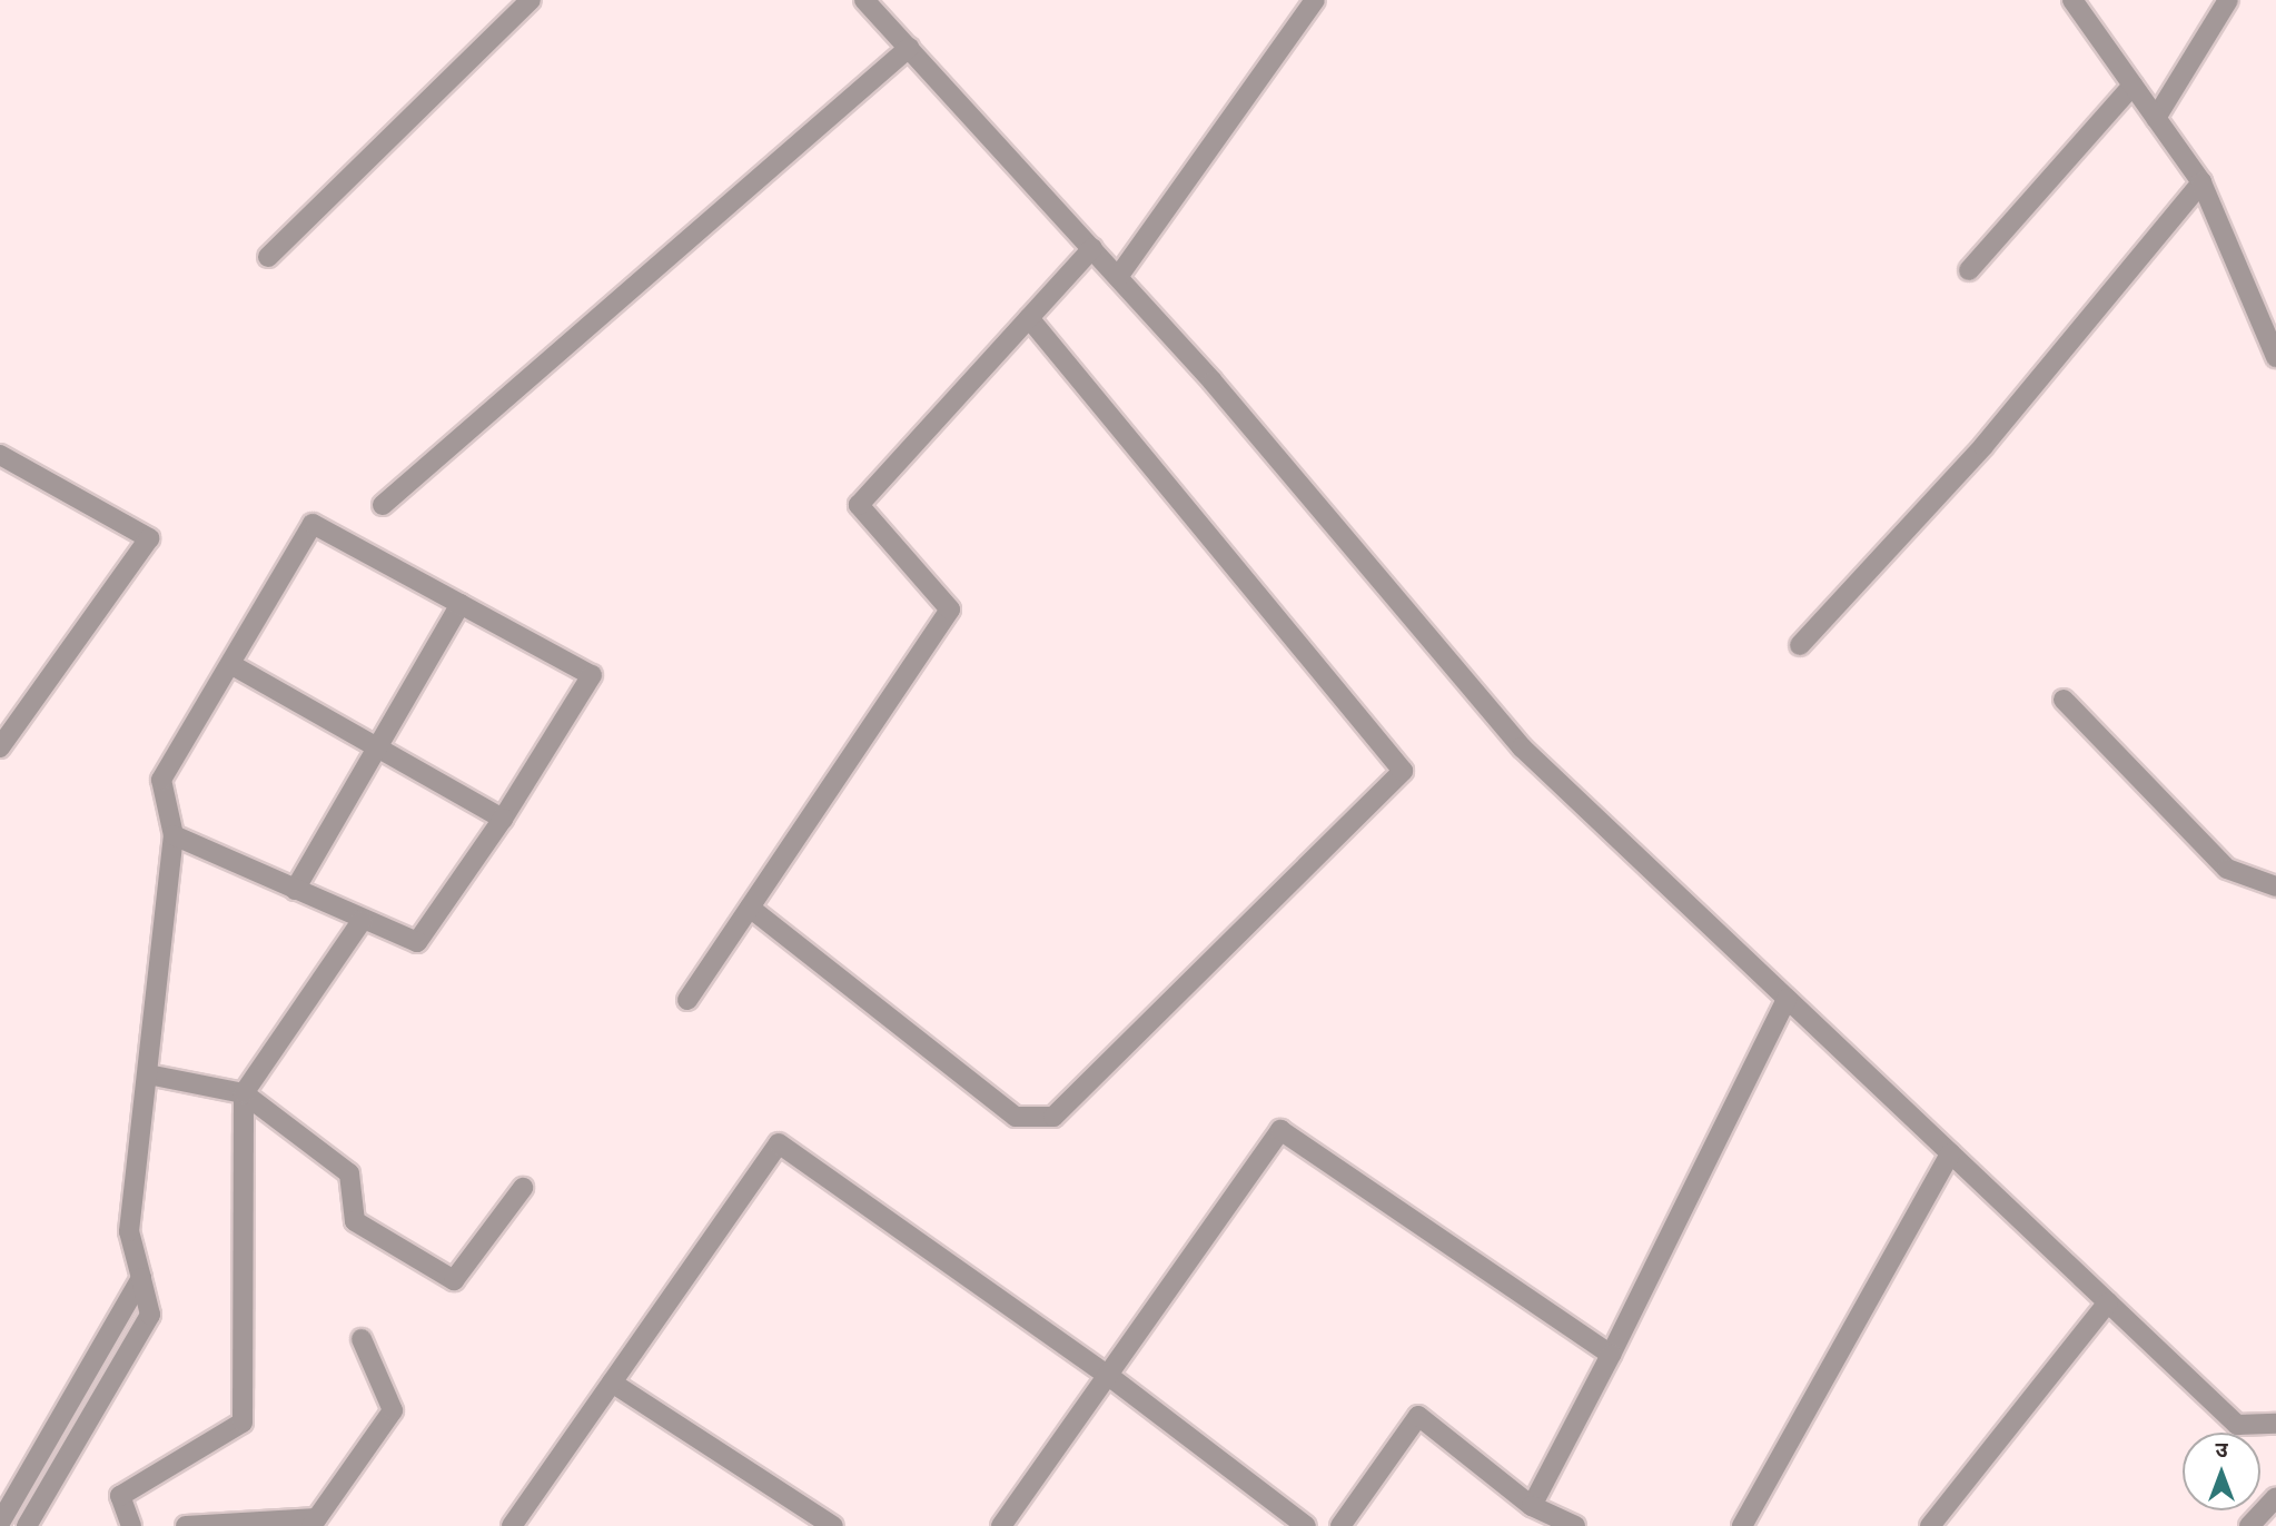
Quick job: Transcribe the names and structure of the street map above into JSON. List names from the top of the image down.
{
  "north": "top"
}
